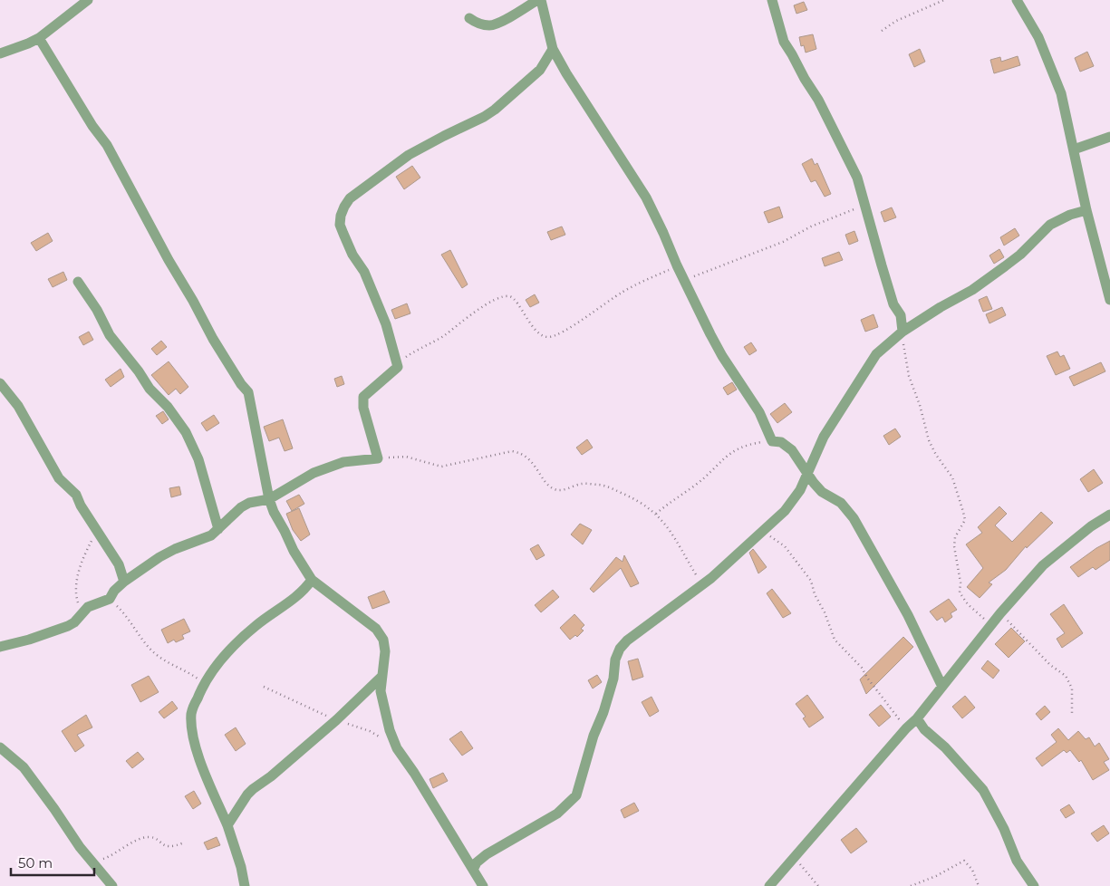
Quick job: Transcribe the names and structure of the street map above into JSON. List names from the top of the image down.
{
  "scale_bar": "50 m"
}
